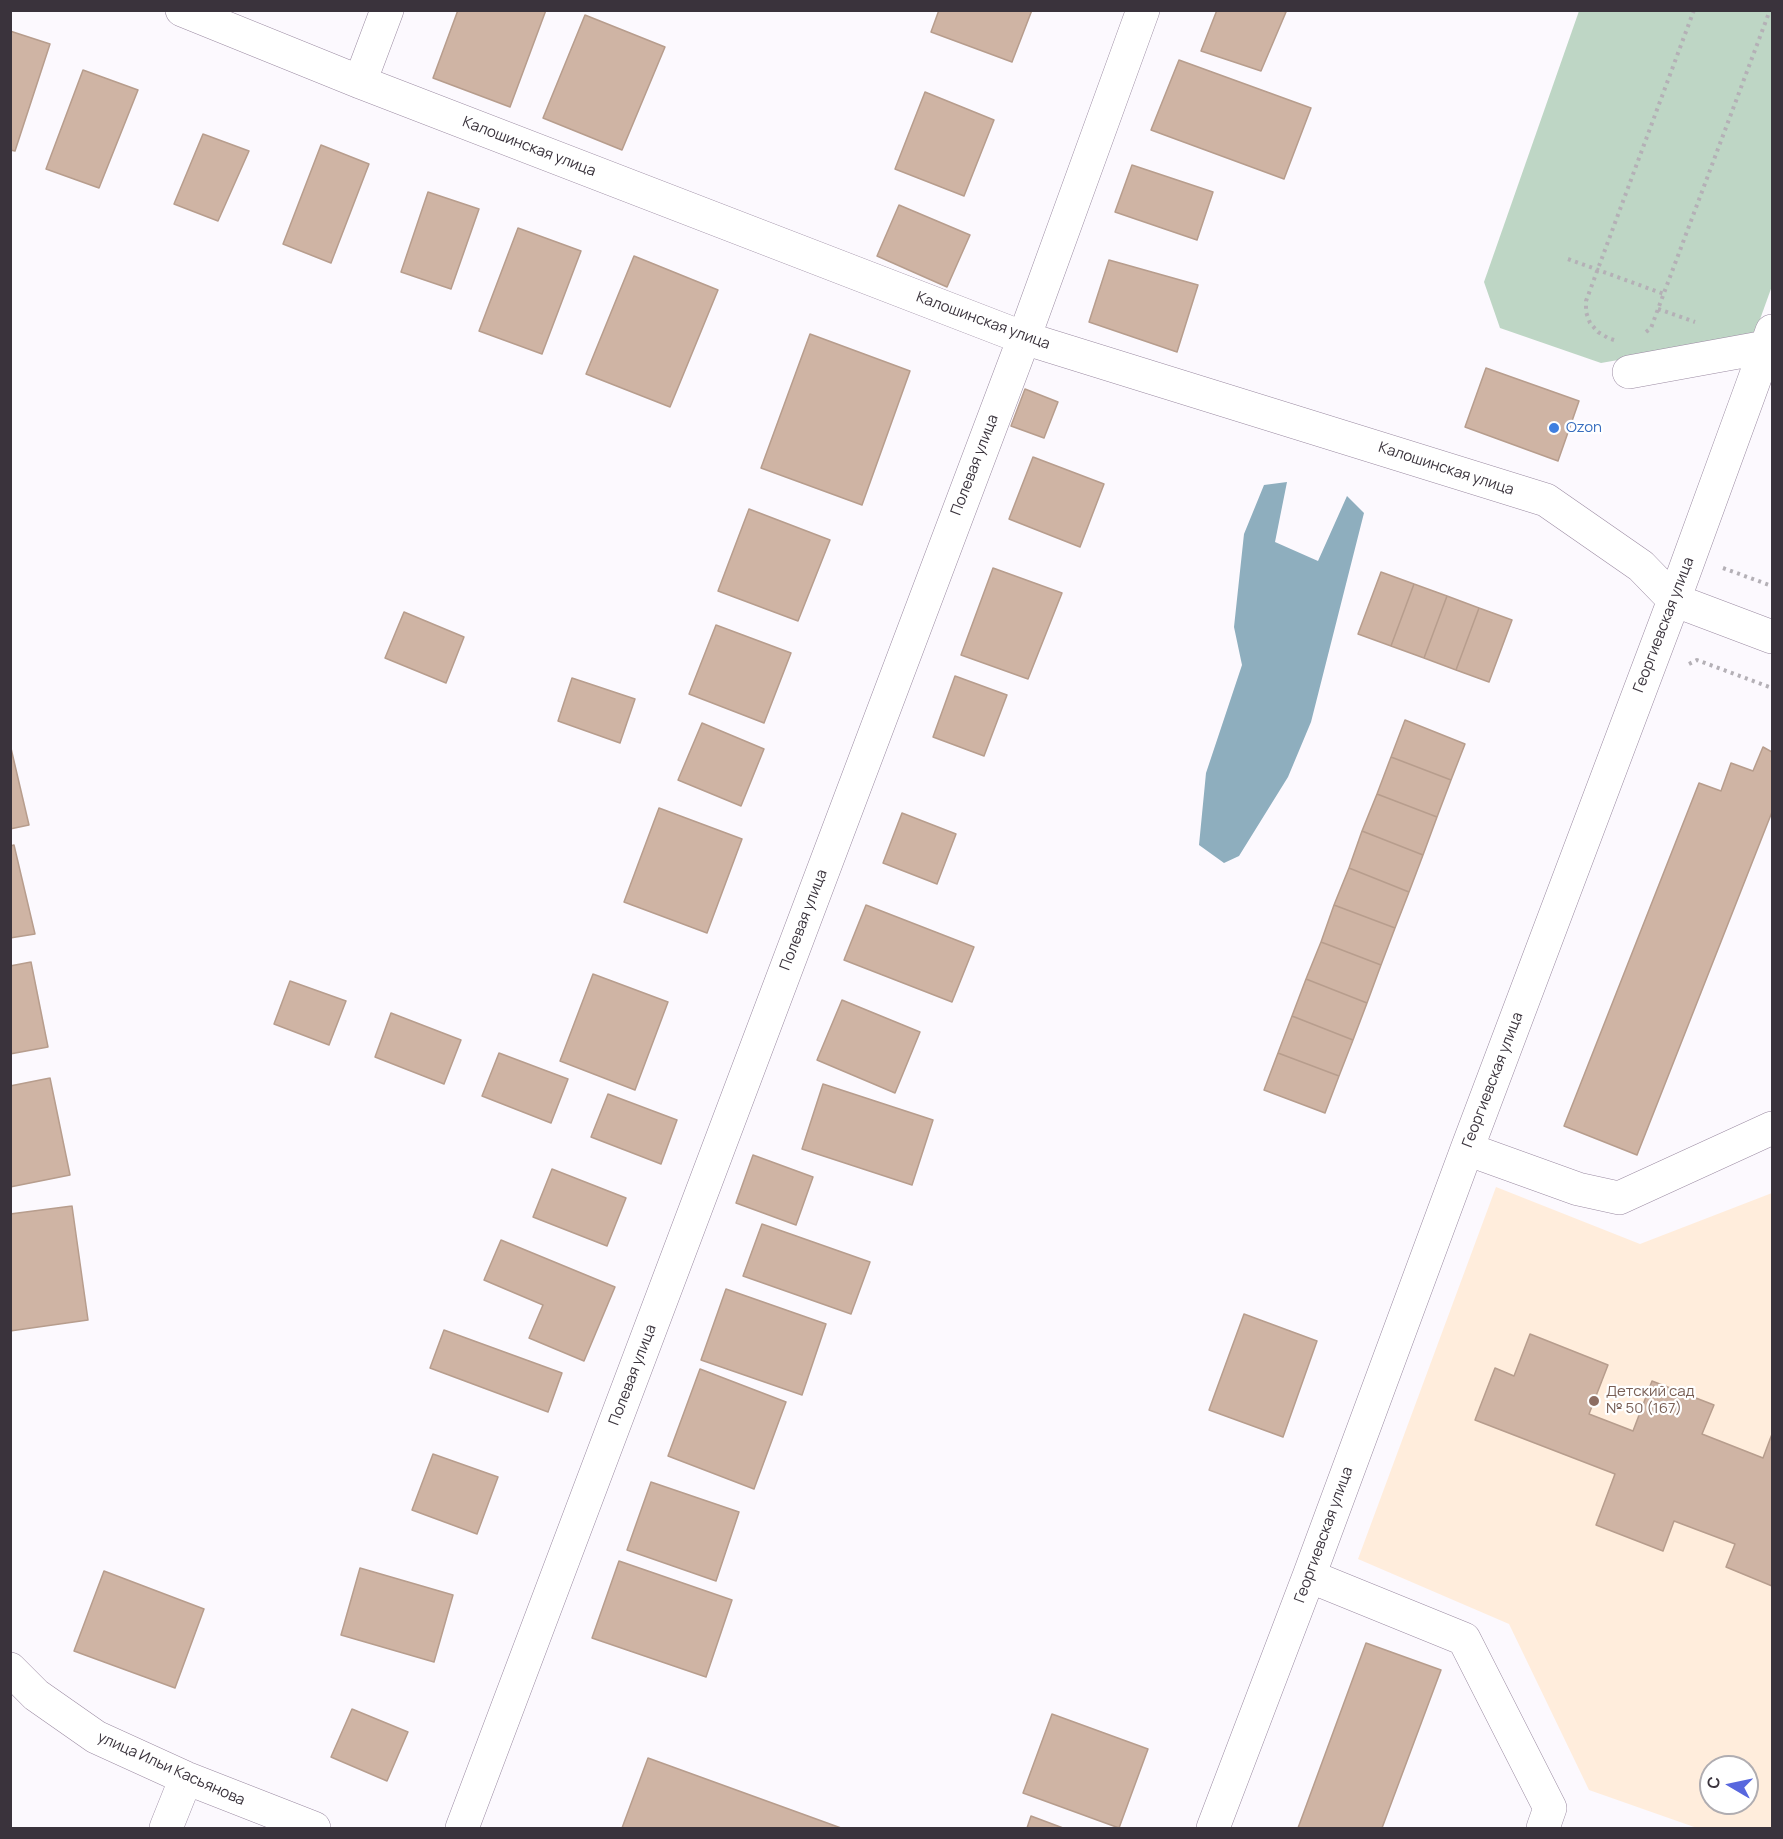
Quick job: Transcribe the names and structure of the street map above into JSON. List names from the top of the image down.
{
  "streets": {
    "street": [
      "Калошинская улица",
      "Полевая улица",
      "Георгиевская улица",
      "улица Ильи Касьянова"
    ]
  },
  "crossings": [
    ["Калошинская улица", "Полевая улица"],
    ["Калошинская улица", "Георгиевская улица"]
  ],
  "places": ["Ozon", "Детский сад № 50 (167)"],
  "north": "left"
}
